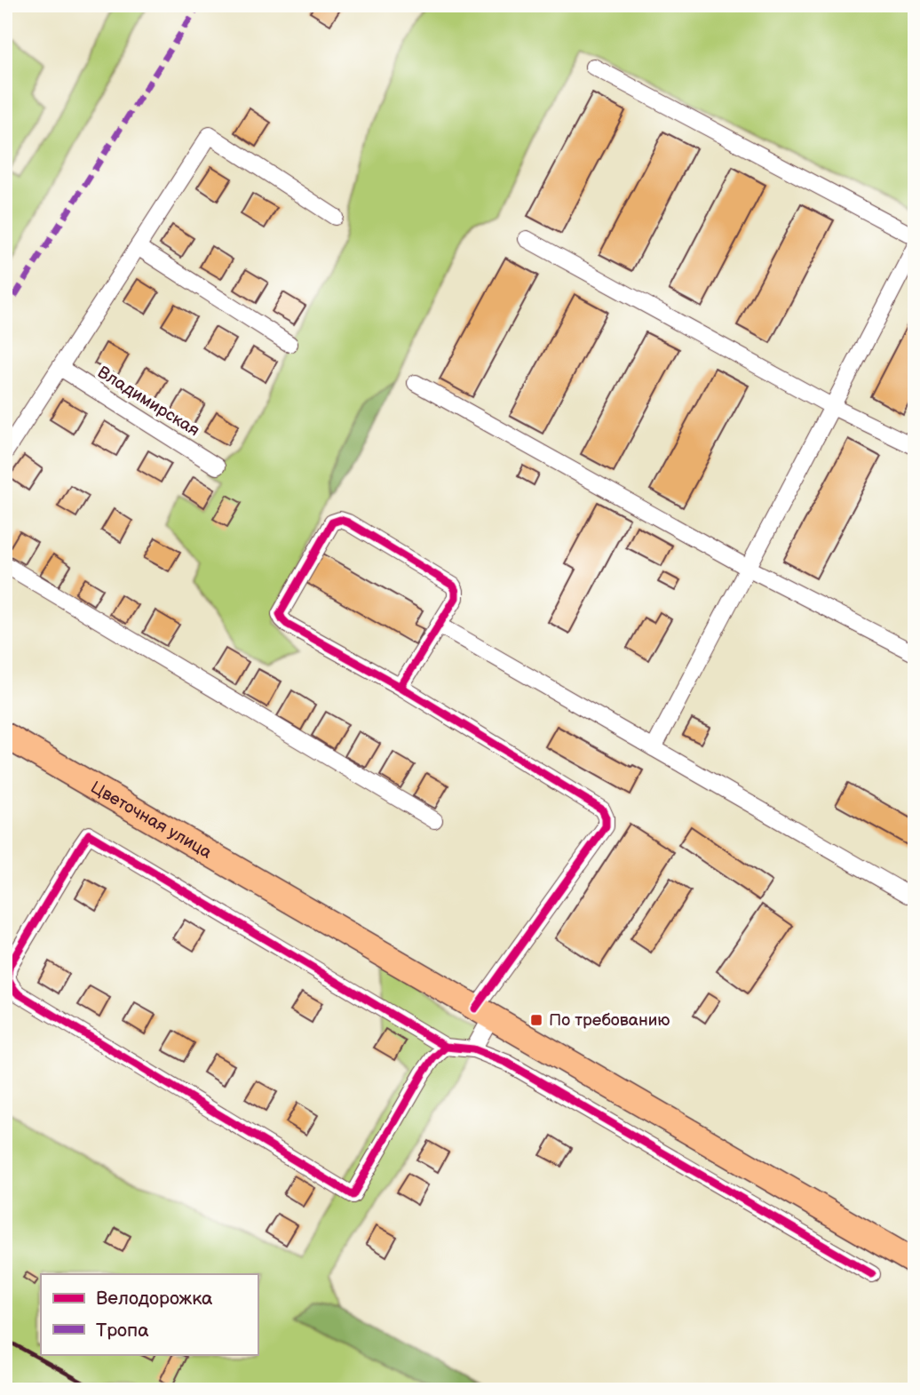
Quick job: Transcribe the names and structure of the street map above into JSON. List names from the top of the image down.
{
  "streets": {
    "main road": ["Цветочная улица"],
    "street": ["Владимирская"]
  },
  "places": {
    "transit": ["По требованию"]
  },
  "legend": ["Велодорожка", "Тропа"]
}
